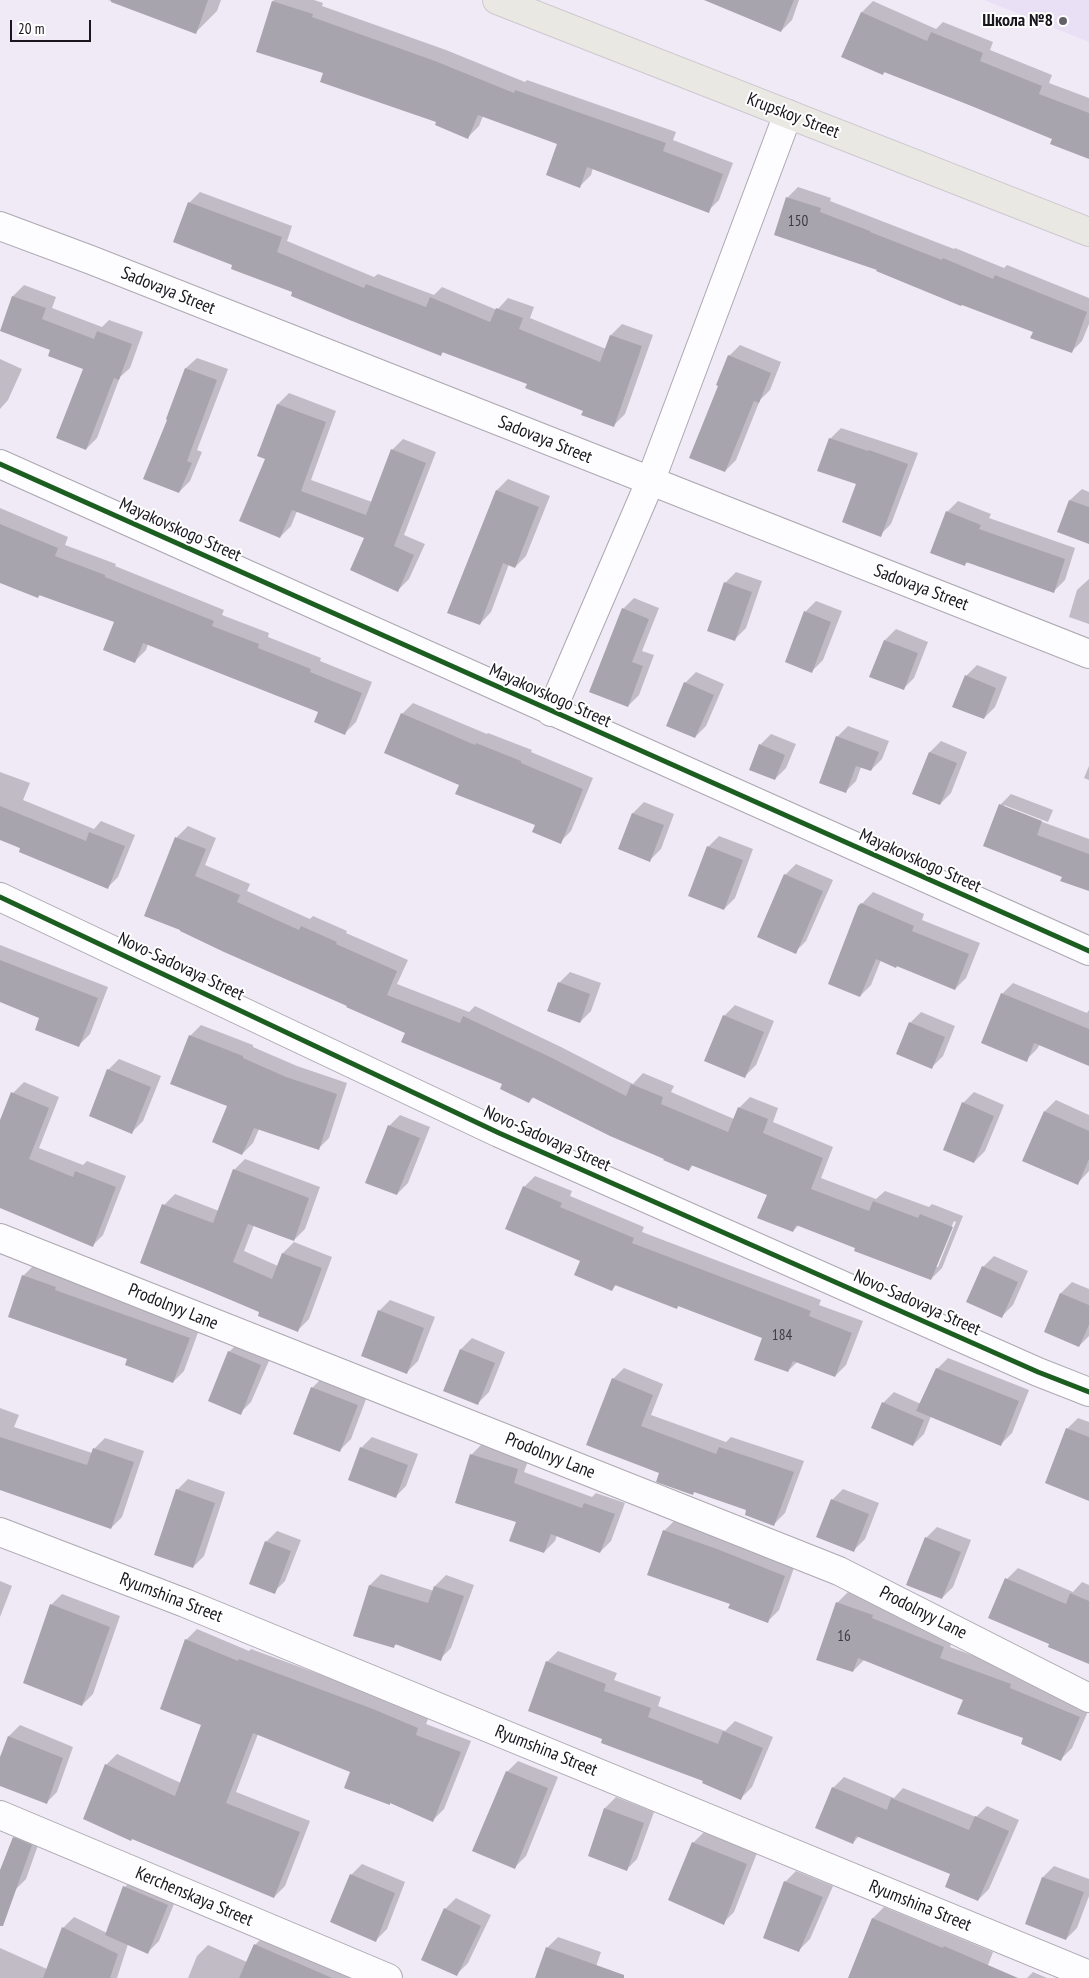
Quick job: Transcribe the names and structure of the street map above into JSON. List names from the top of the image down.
{
  "streets": {
    "main road": ["Krupskoy Street"],
    "street": [
      "Sadovaya Street",
      "Mayakovskogo Street",
      "Novo-Sadovaya Street",
      "Prodolnyy Lane",
      "Ryumshina Street",
      "Kerchenskaya Street"
    ]
  },
  "places": ["Школа №8"],
  "house_numbers": ["150", "184", "16"],
  "scale_bar": "20 m"
}
